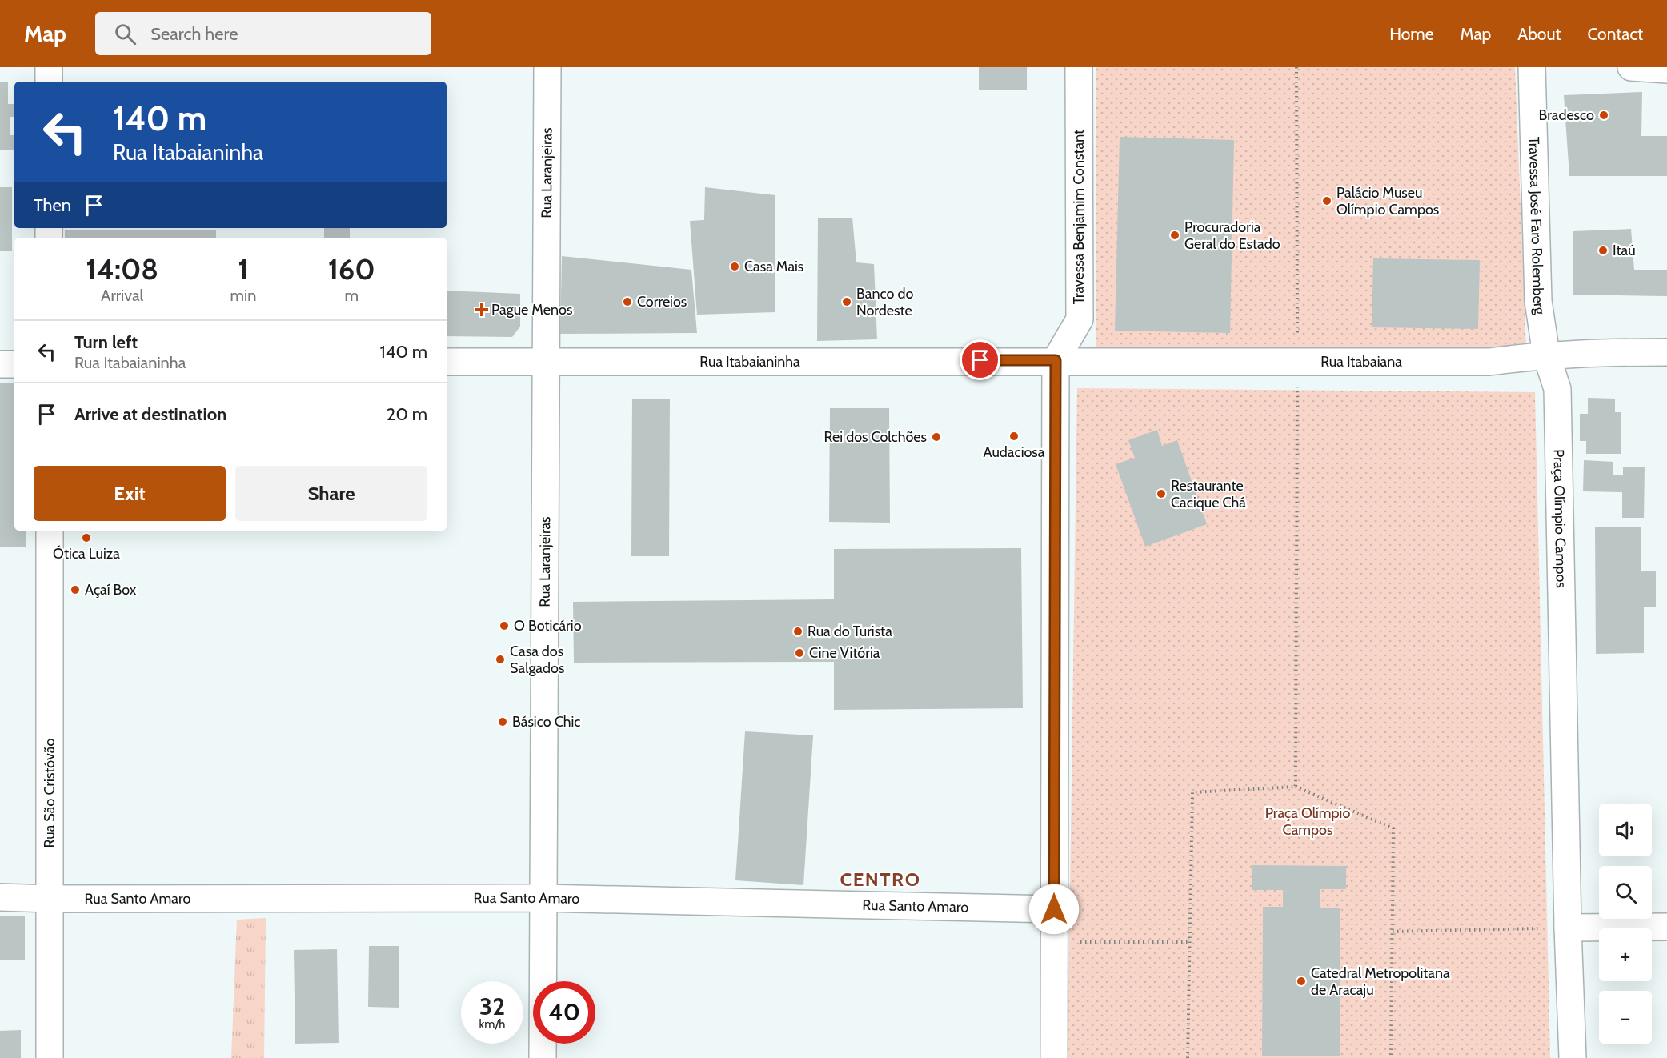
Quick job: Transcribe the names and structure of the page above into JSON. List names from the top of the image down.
{
  "streets": {
    "street": [
      "Rua Laranjeiras",
      "Travessa Benjamim Constant",
      "Travessa José Faro Rolemberg",
      "Rua Itabaianinha",
      "Rua Itabaiana",
      "Praça Olímpio Campos",
      "Rua São Cristóvão",
      "Rua Santo Amaro"
    ]
  },
  "crossings": [
    ["Rua Laranjeiras", "Rua Itabaianinha"],
    ["Rua Laranjeiras", "Rua Santo Amaro"],
    ["Travessa Benjamim Constant", "Rua Itabaianinha"],
    ["Travessa Benjamim Constant", "Rua Itabaiana"],
    ["Travessa José Faro Rolemberg", "Rua Itabaiana"],
    ["Travessa José Faro Rolemberg", "Praça Olímpio Campos"],
    ["Rua Itabaianinha", "Rua Itabaiana"],
    ["Rua Itabaiana", "Praça Olímpio Campos"],
    ["Rua São Cristóvão", "Rua Santo Amaro"]
  ],
  "districts": ["CENTRO"],
  "parks": ["Praça Olímpio Campos"],
  "places": {
    "other": [
      "Bradesco",
      "Palácio Museu Olímpio Campos",
      "Procuradoria Geral do Estado",
      "Itaú",
      "Casa Mais",
      "Correios",
      "Banco do Nordeste",
      "Audaciosa",
      "Rei dos Colchões",
      "Restaurante Cacique Chá",
      "Ótica Luiza",
      "Açaí Box",
      "O Boticário",
      "Rua do Turista",
      "Cine Vitória",
      "Casa dos Salgados",
      "Básico Chic",
      "Catedral Metropolitana de Aracaju"
    ],
    "health": ["Pague Menos"]
  },
  "page": {
    "header": "Map",
    "search": "Search here",
    "nav": [
      "Home",
      "Map",
      "About",
      "Contact"
    ],
    "turn": ["140 m", "Rua Itabaianinha"],
    "then": "Then",
    "eta": [
      "14:08",
      "Arrival",
      "1",
      "min",
      "160",
      "m"
    ],
    "list": [
      {
        "name": "Turn left",
        "note": "Rua Itabaianinha",
        "value": "140 m"
      },
      {
        "name": "Arrive at destination",
        "value": "20 m"
      }
    ],
    "buttons": ["Exit", "Share"],
    "map_buttons": ["+", "−"],
    "speed": "32 km/h",
    "limit": "40"
  }
}
